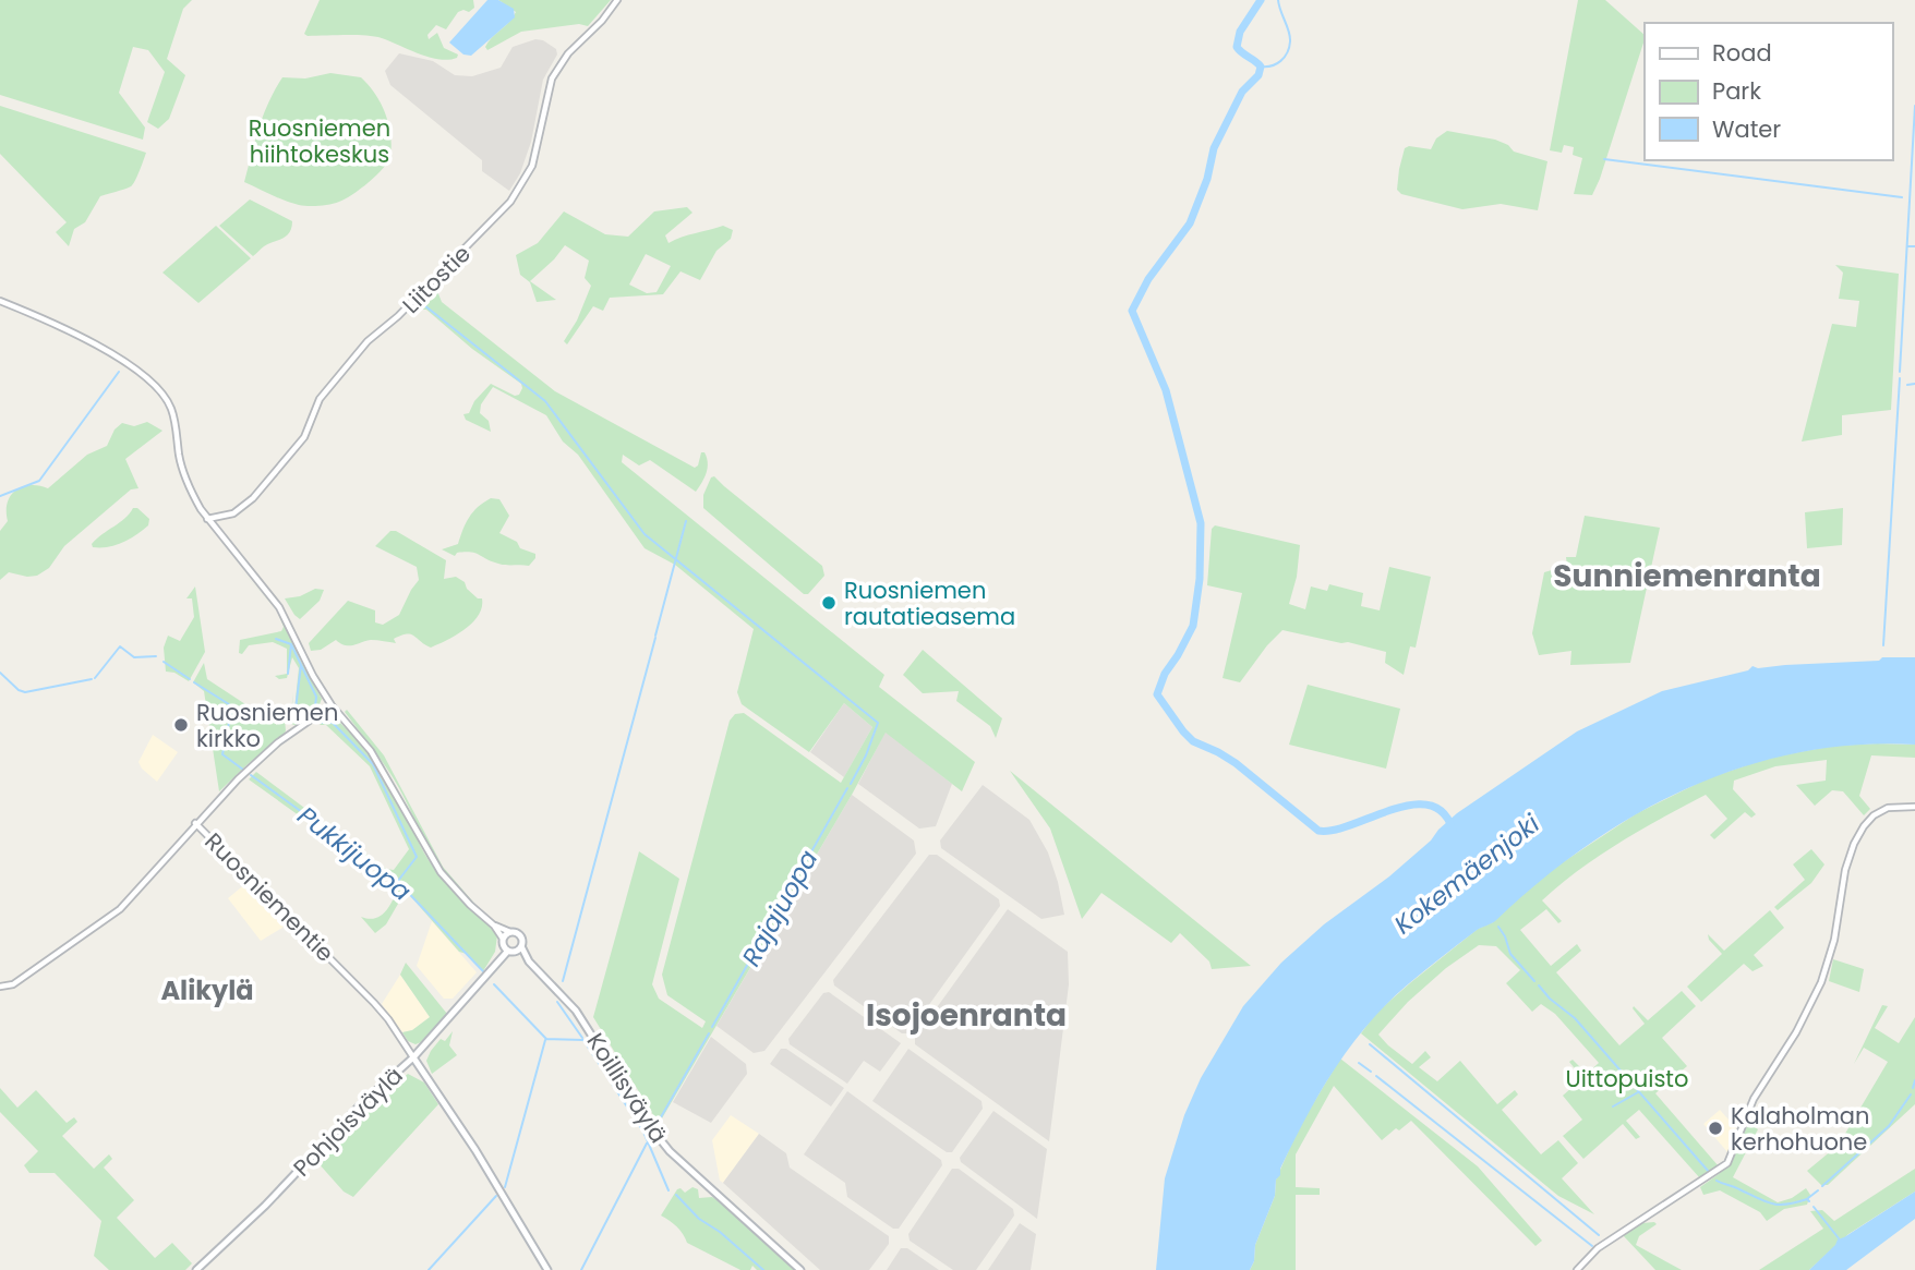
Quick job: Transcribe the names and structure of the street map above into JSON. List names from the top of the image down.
{
  "streets": {
    "main road": ["Ruosniementie", "Koillisväylä", "Pohjoisväylä"],
    "street": ["Liitostie"]
  },
  "crossings": [
    ["Ruosniementie", "Pohjoisväylä"],
    ["Koillisväylä", "Pohjoisväylä"]
  ],
  "districts": ["Sunniemenranta", "Alikylä", "Isojoenranta"],
  "water": ["Pukkijuopa", "Kokemäenjoki", "Rajajuopa"],
  "parks": ["Ruosniemen hiihtokeskus", "Uittopuisto"],
  "places": ["Ruosniemen rautatieasema", "Ruosniemen kirkko", "Kalaholman kerhohuone"],
  "legend": ["Road", "Park", "Water"]
}
